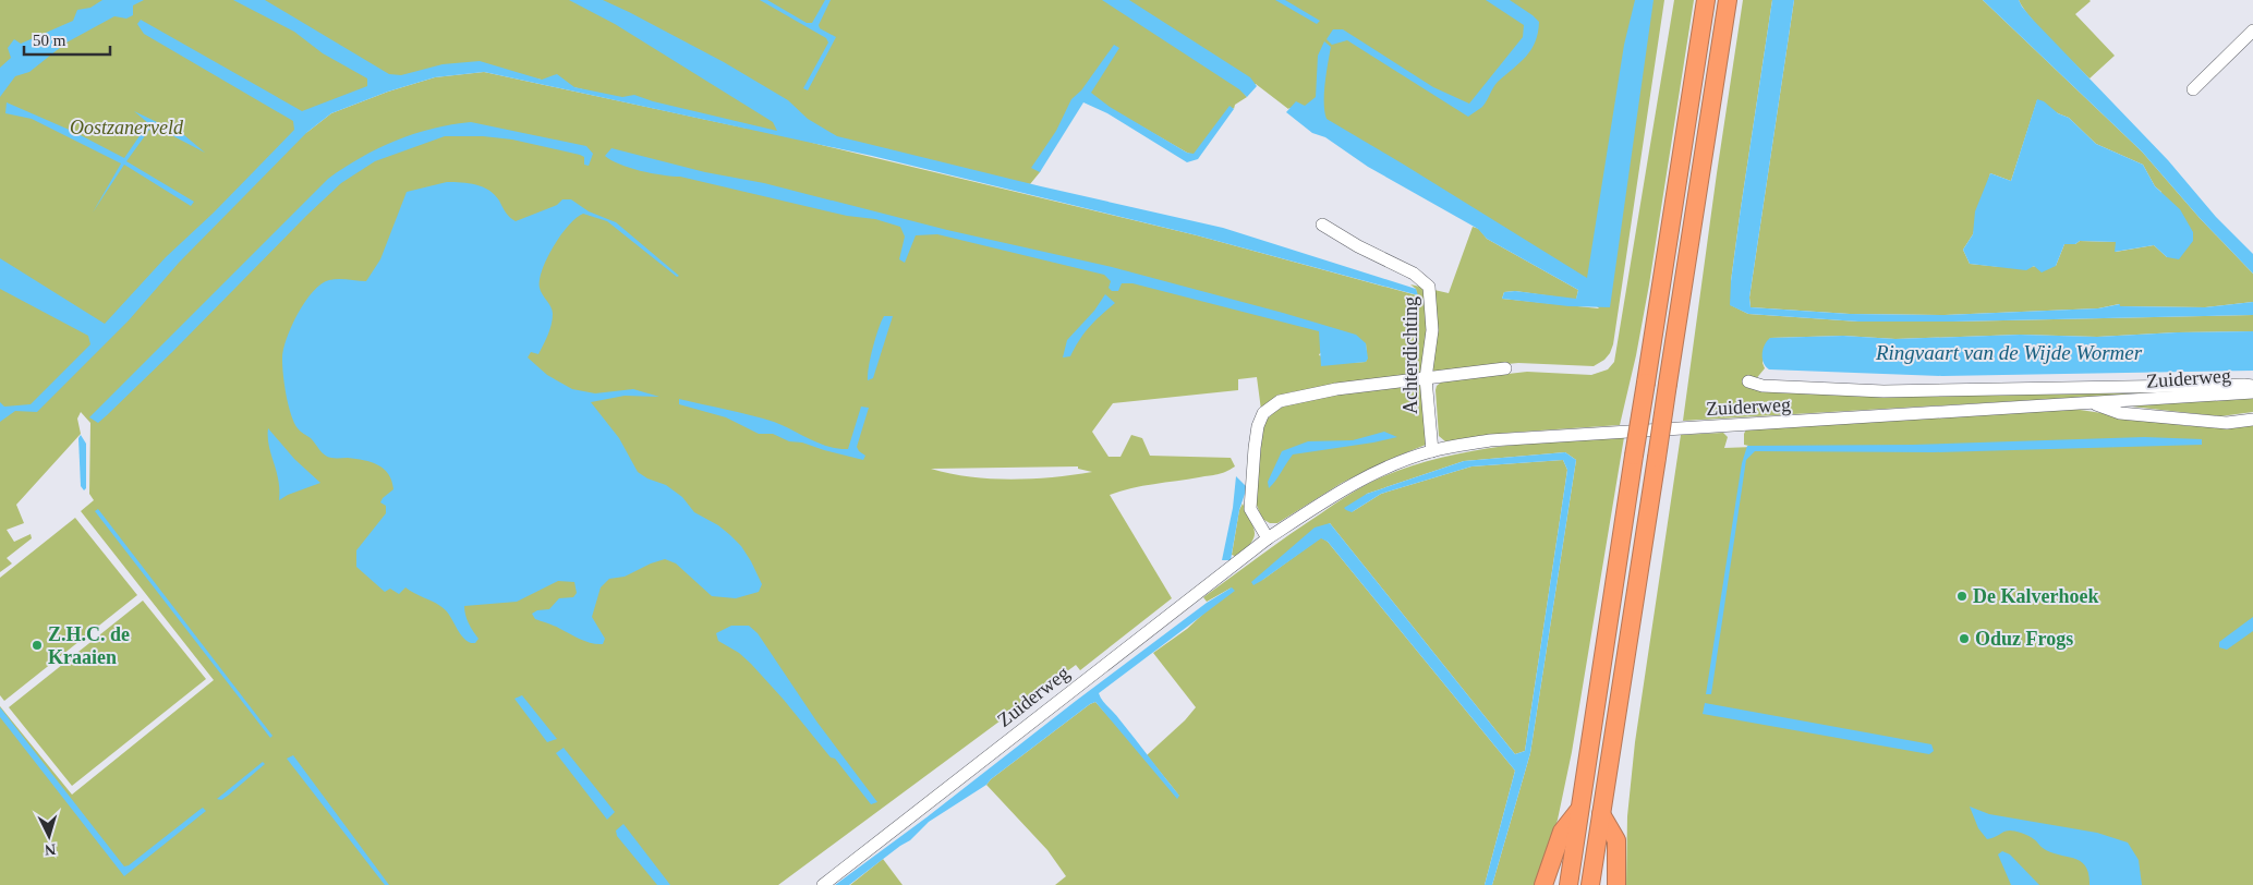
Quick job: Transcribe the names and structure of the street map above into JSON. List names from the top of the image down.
{
  "streets": {
    "street": ["Achterdichting", "Zuiderweg"]
  },
  "crossings": [
    ["Achterdichting", "Zuiderweg"]
  ],
  "water": ["Ringvaart van de Wijde Wormer"],
  "parks": ["Oostzanerveld"],
  "places": ["De Kalverhoek", "Oduz Frogs", "Z.H.C. de Kraaien"],
  "scale_bar": "50 m",
  "north": "bottom"
}
